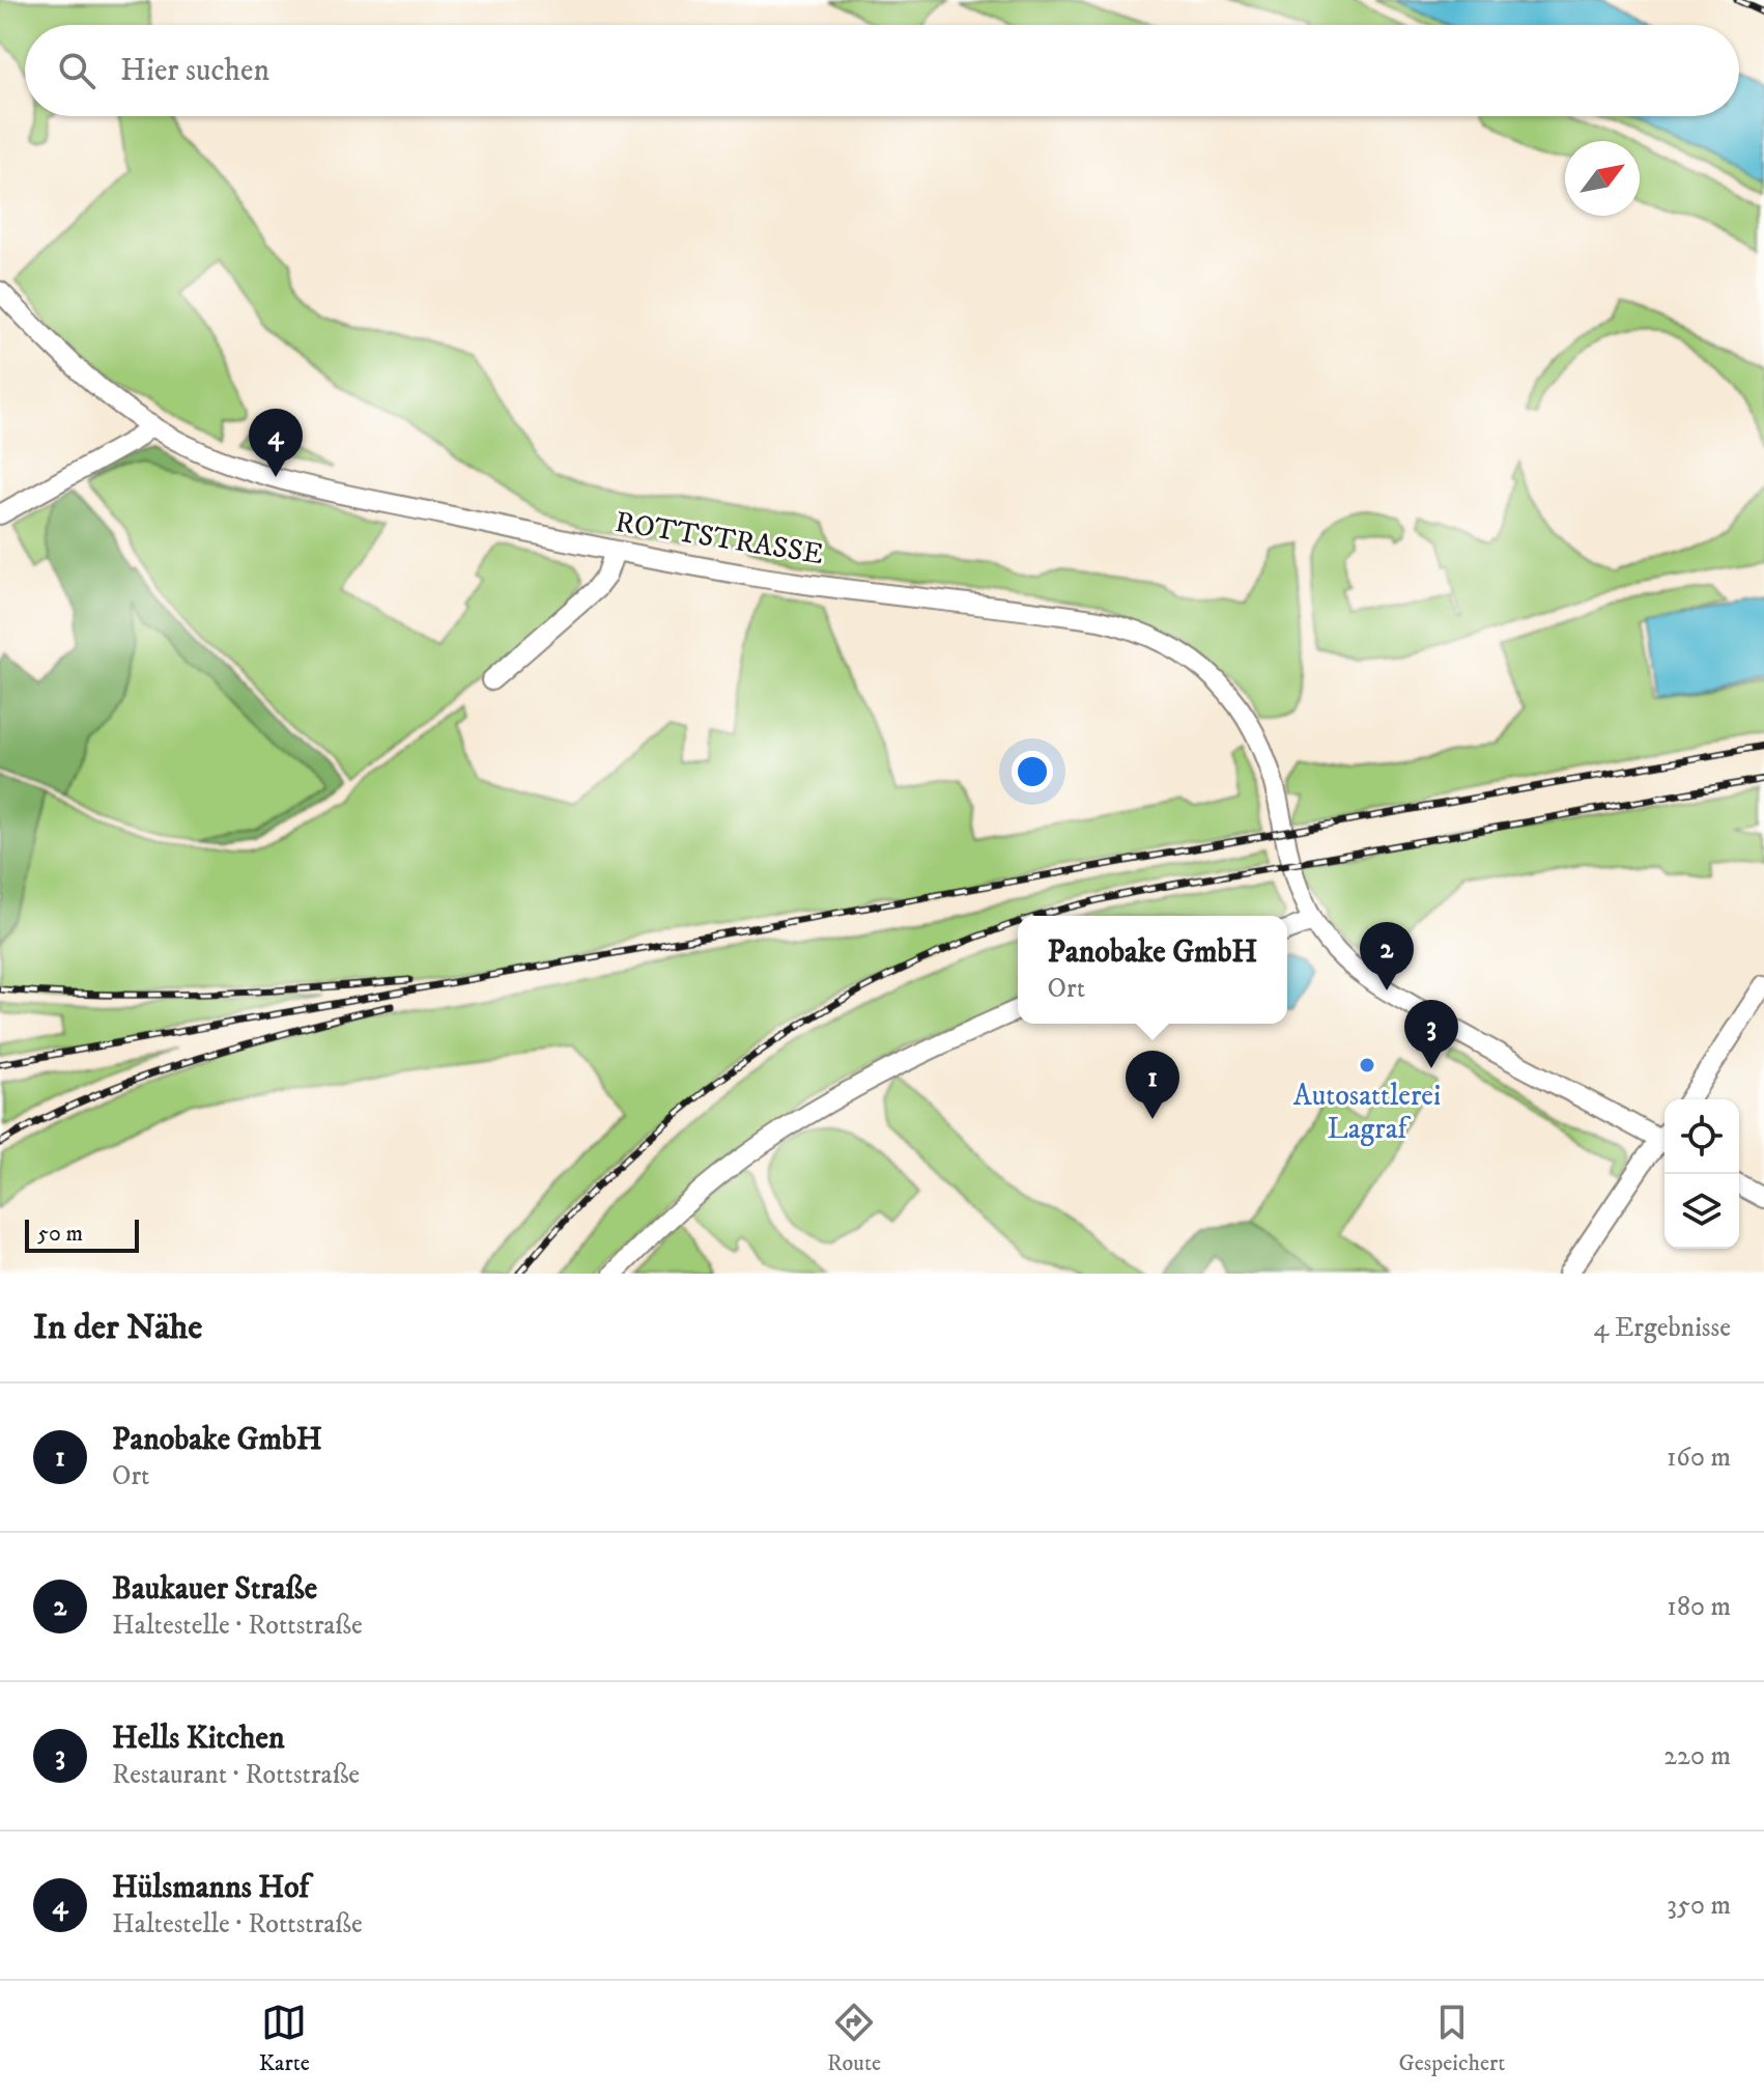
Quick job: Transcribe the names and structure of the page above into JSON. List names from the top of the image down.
{
  "streets": {
    "street": ["ROTTSTRASSE"]
  },
  "places": ["Autosattlerei Lagraf"],
  "scale_bar": "50 m",
  "north": "top right",
  "page": {
    "search": "Hier suchen",
    "pins": [
      "4",
      "2",
      "3",
      "1"
    ],
    "popup": ["Panobake GmbH", "Ort"],
    "scale": "50 m",
    "heading": ["In der Nähe", "4 Ergebnisse"],
    "list": [
      {
        "mark": "1",
        "name": "Panobake GmbH",
        "note": "Ort",
        "value": "160 m"
      },
      {
        "mark": "2",
        "name": "Baukauer Straße",
        "note": "Haltestelle · Rottstraße",
        "value": "180 m"
      },
      {
        "mark": "3",
        "name": "Hells Kitchen",
        "note": "Restaurant · Rottstraße",
        "value": "220 m"
      },
      {
        "mark": "4",
        "name": "Hülsmanns Hof",
        "note": "Haltestelle · Rottstraße",
        "value": "350 m"
      }
    ],
    "nav": ["Karte", "Route", "Gespeichert"]
  }
}
